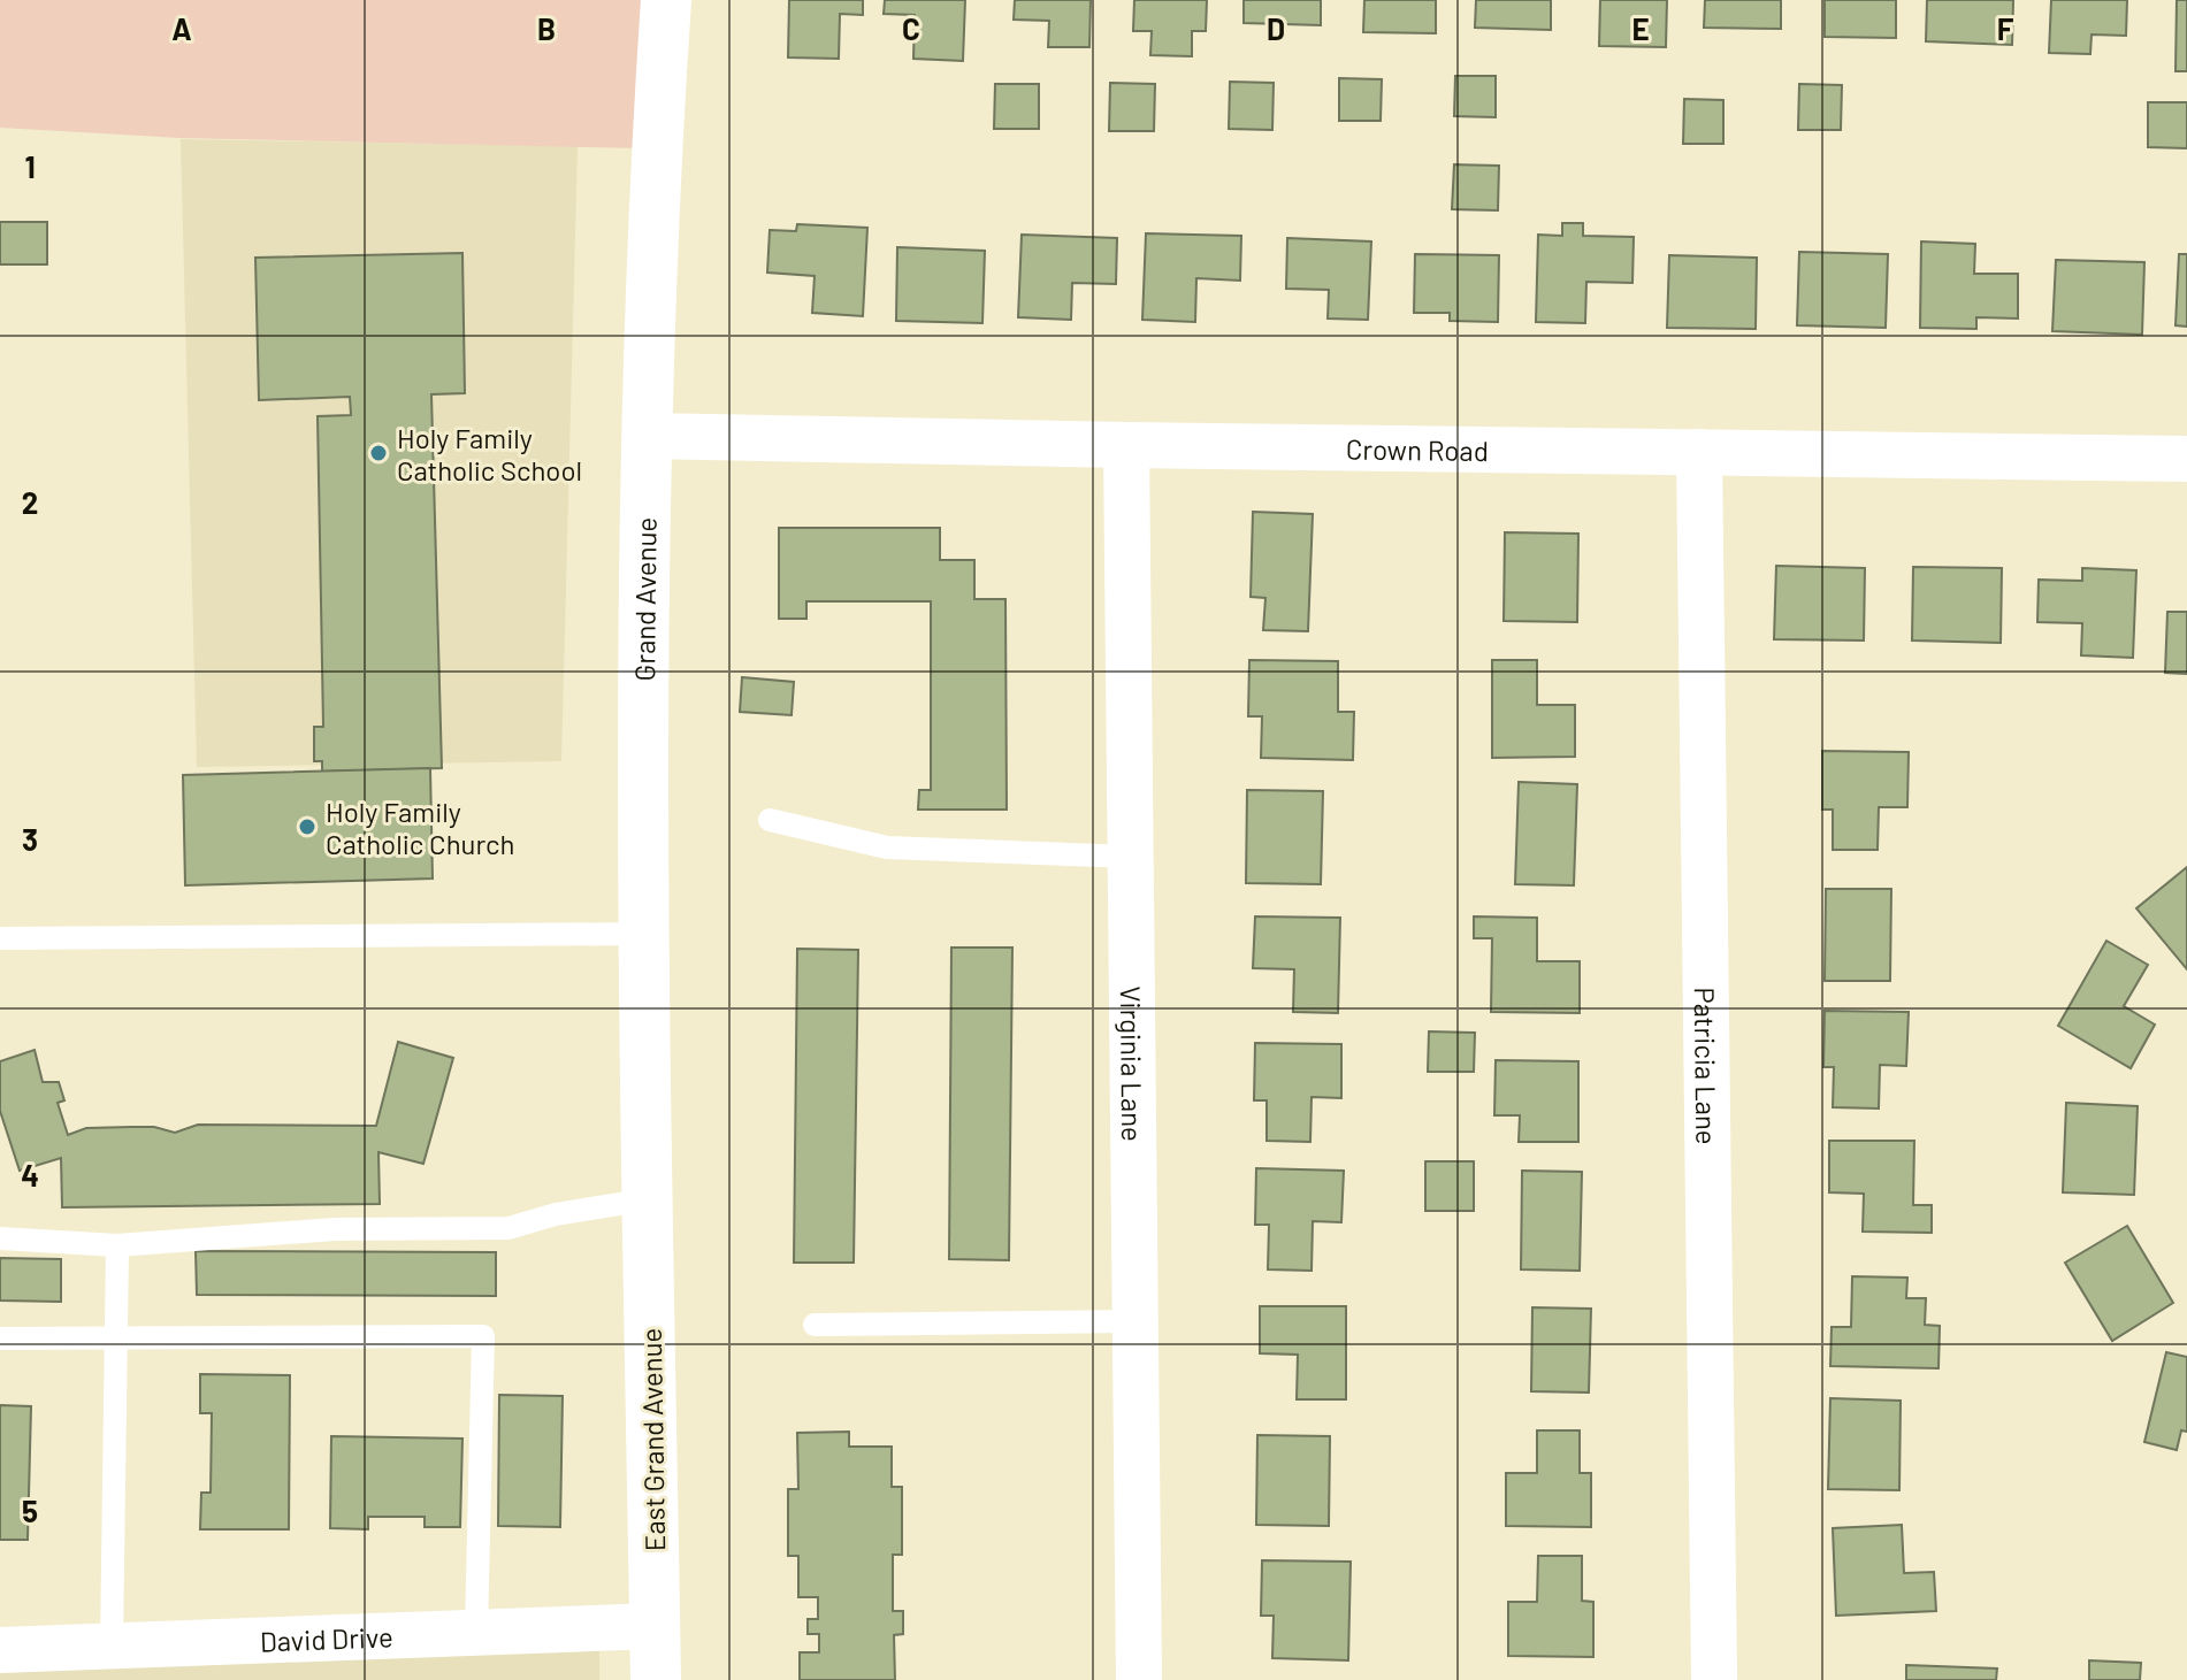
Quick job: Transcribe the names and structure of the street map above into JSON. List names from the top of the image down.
{
  "streets": {
    "main road": ["Grand Avenue", "East Grand Avenue"],
    "street": [
      "Crown Road",
      "Virginia Lane",
      "Patricia Lane",
      "David Drive"
    ]
  },
  "crossings": [
    ["Crown Road", "Grand Avenue"],
    ["Crown Road", "Virginia Lane"],
    ["Crown Road", "Patricia Lane"],
    ["Grand Avenue", "East Grand Avenue"],
    ["East Grand Avenue", "David Drive"]
  ],
  "places": ["Holy Family Catholic School", "Holy Family Catholic Church"],
  "grid": {
    "columns": [
      "A",
      "B",
      "C",
      "D",
      "E",
      "F"
    ],
    "rows": [
      "1",
      "2",
      "3",
      "4",
      "5"
    ]
  }
}
